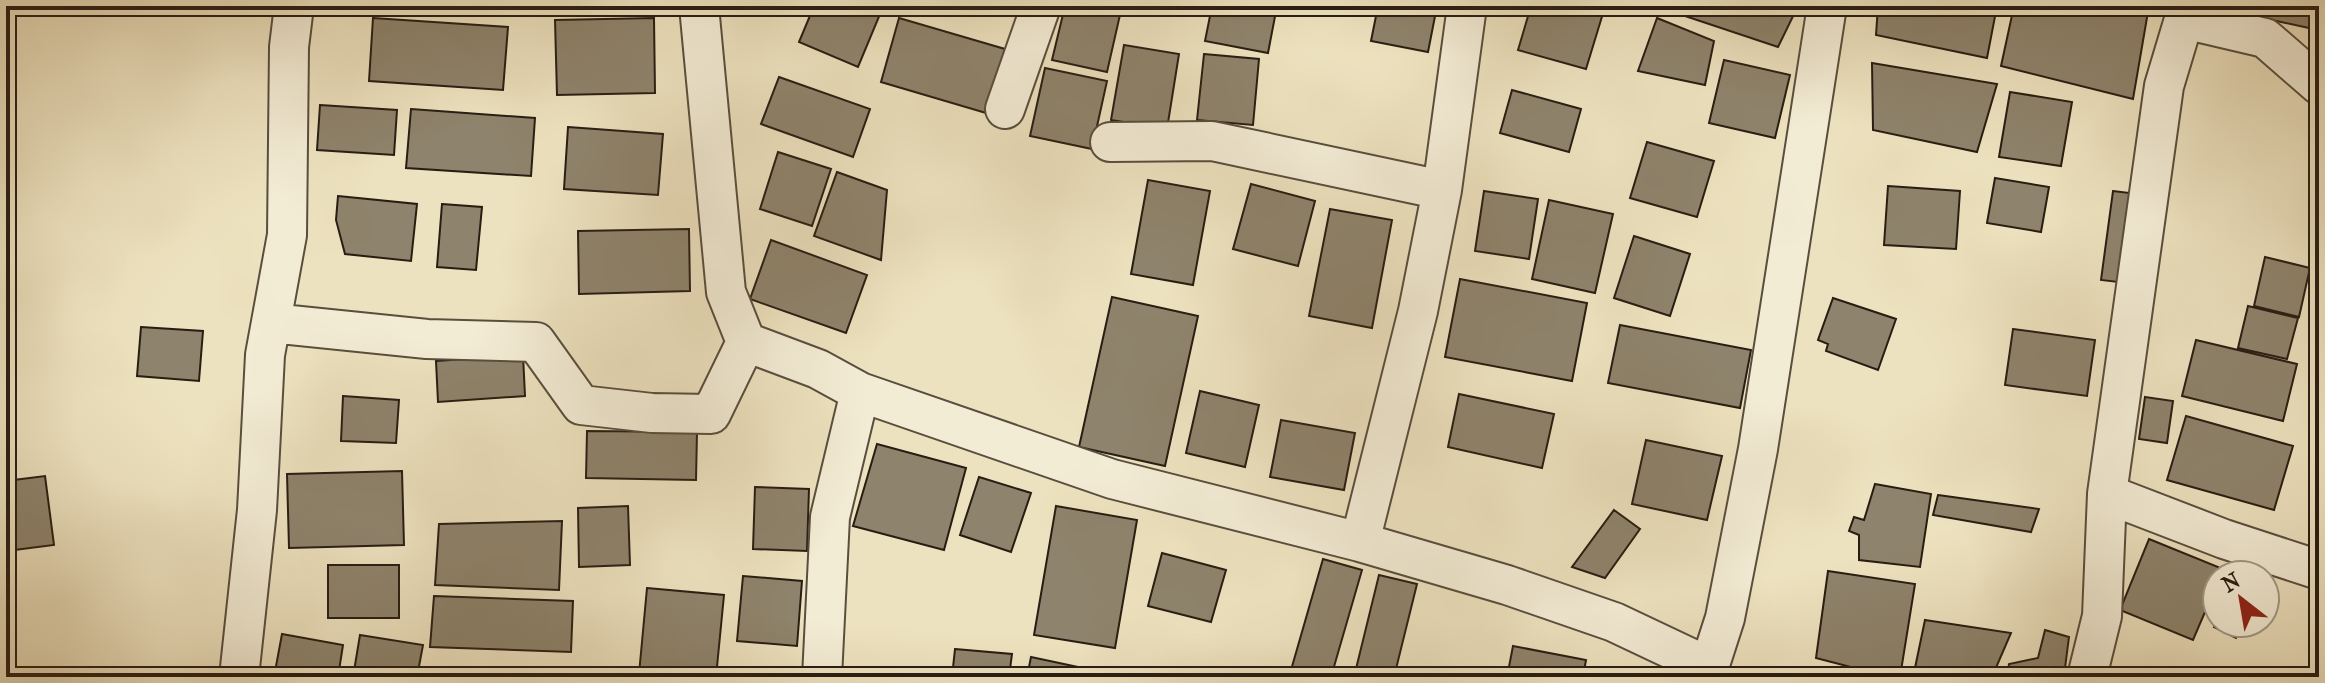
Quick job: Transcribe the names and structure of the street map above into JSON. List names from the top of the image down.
{
  "north": "top left"
}
